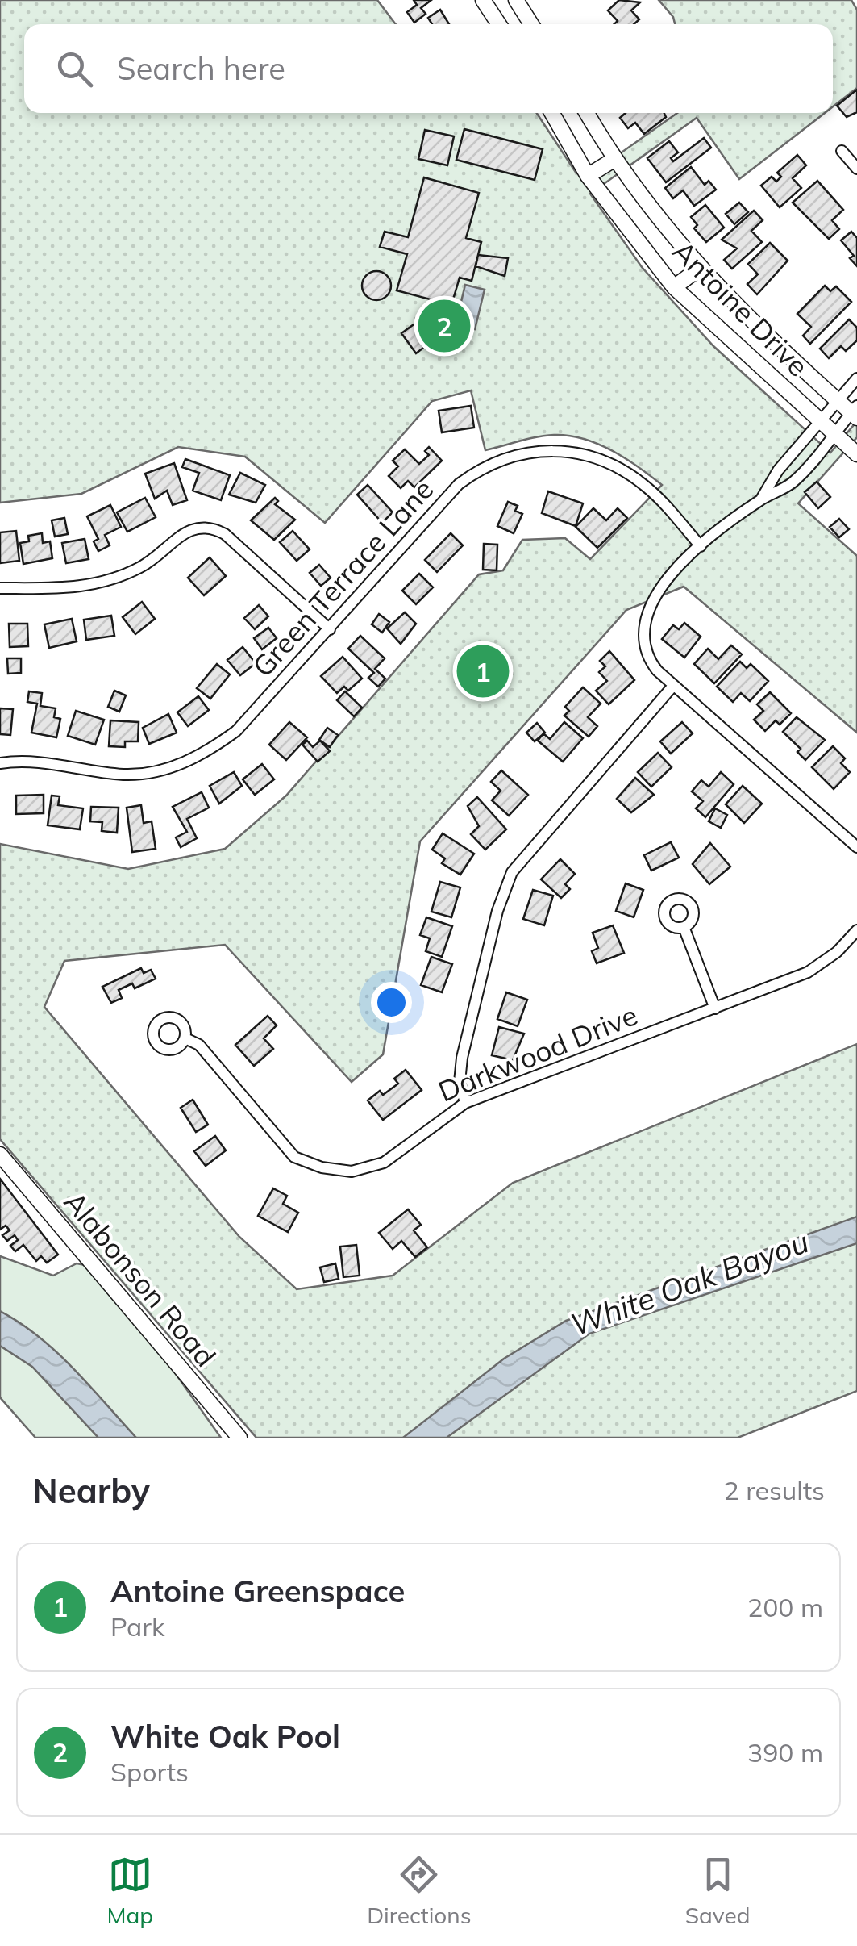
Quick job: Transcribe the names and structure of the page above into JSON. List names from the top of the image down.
{
  "streets": {
    "main road": ["Antoine Drive", "Alabonson Road"],
    "street": ["Green Terrace Lane", "Darkwood Drive"]
  },
  "water": ["White Oak Bayou"],
  "page": {
    "search": "Search here",
    "pins": ["2", "1"],
    "heading": ["Nearby", "2 results"],
    "list": [
      {
        "mark": "1",
        "name": "Antoine Greenspace",
        "note": "Park",
        "value": "200 m"
      },
      {
        "mark": "2",
        "name": "White Oak Pool",
        "note": "Sports",
        "value": "390 m"
      }
    ],
    "nav": ["Map", "Directions", "Saved"]
  }
}
